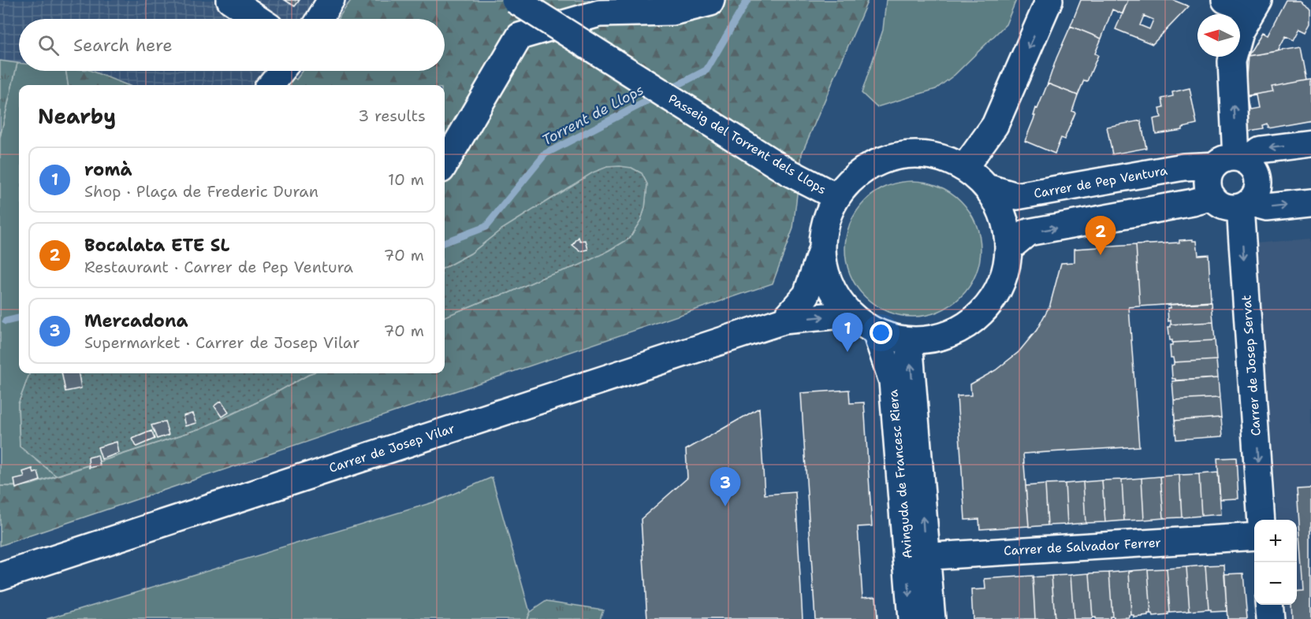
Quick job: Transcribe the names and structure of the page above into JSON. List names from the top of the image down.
{
  "streets": {
    "street": [
      "Passeig del Torrent dels Llops",
      "Carrer de Pep Ventura",
      "Carrer de Josep Servat",
      "Carrer de Josep Vilar",
      "Avinguda de Francesc Riera",
      "Carrer de Salvador Ferrer"
    ]
  },
  "crossings": [
    ["Carrer de Pep Ventura", "Carrer de Josep Servat"],
    ["Avinguda de Francesc Riera", "Carrer de Salvador Ferrer"]
  ],
  "one_way": ["Carrer de Josep Servat"],
  "water": ["Torrent de Llops"],
  "north": "left",
  "page": {
    "search": "Search here",
    "heading": ["Nearby", "3 results"],
    "list": [
      {
        "mark": "1",
        "name": "romà",
        "note": "Shop · Plaça de Frederic Duran",
        "value": "10 m"
      },
      {
        "mark": "2",
        "name": "Bocalata ETE SL",
        "note": "Restaurant · Carrer de Pep Ventura",
        "value": "70 m"
      },
      {
        "mark": "3",
        "name": "Mercadona",
        "note": "Supermarket · Carrer de Josep Vilar",
        "value": "70 m"
      }
    ],
    "pins": ["2", "1", "3"],
    "map_buttons": ["+", "−"]
  }
}
